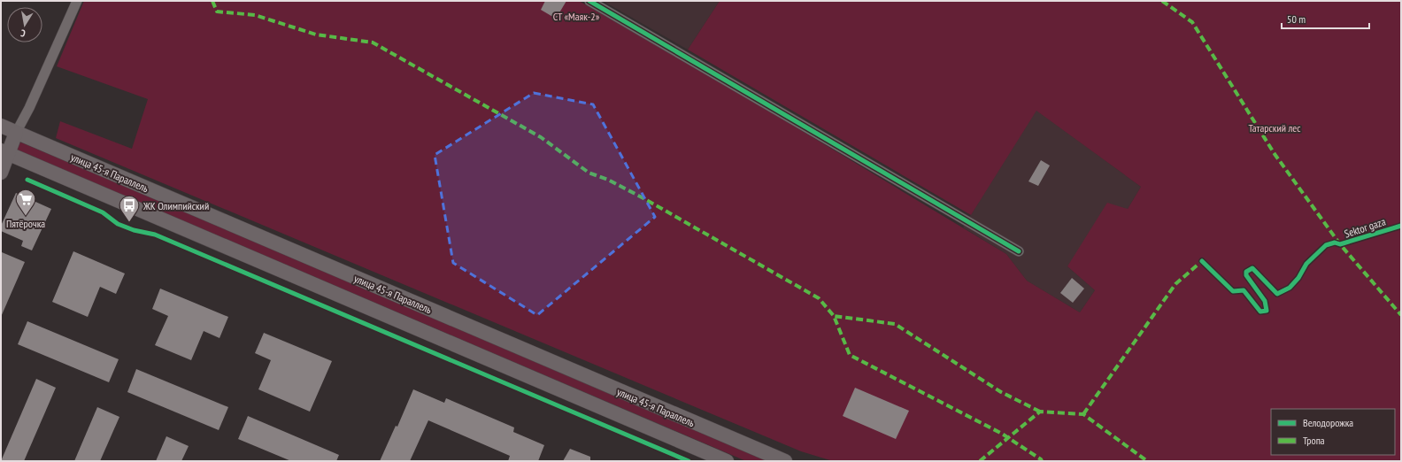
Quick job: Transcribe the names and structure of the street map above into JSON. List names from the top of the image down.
{
  "streets": {
    "main road": ["улица 45-я Параллель"],
    "cycle path": ["Sektor gaza"]
  },
  "parks": ["СТ «Маяк-2»", "Татарский лес"],
  "places": {
    "supermarket": ["Пятёрочка"],
    "bus stop": ["ЖК Олимпийский"]
  },
  "legend": ["Велодорожка", "Тропа"],
  "scale_bar": "50 m",
  "north": "bottom"
}
